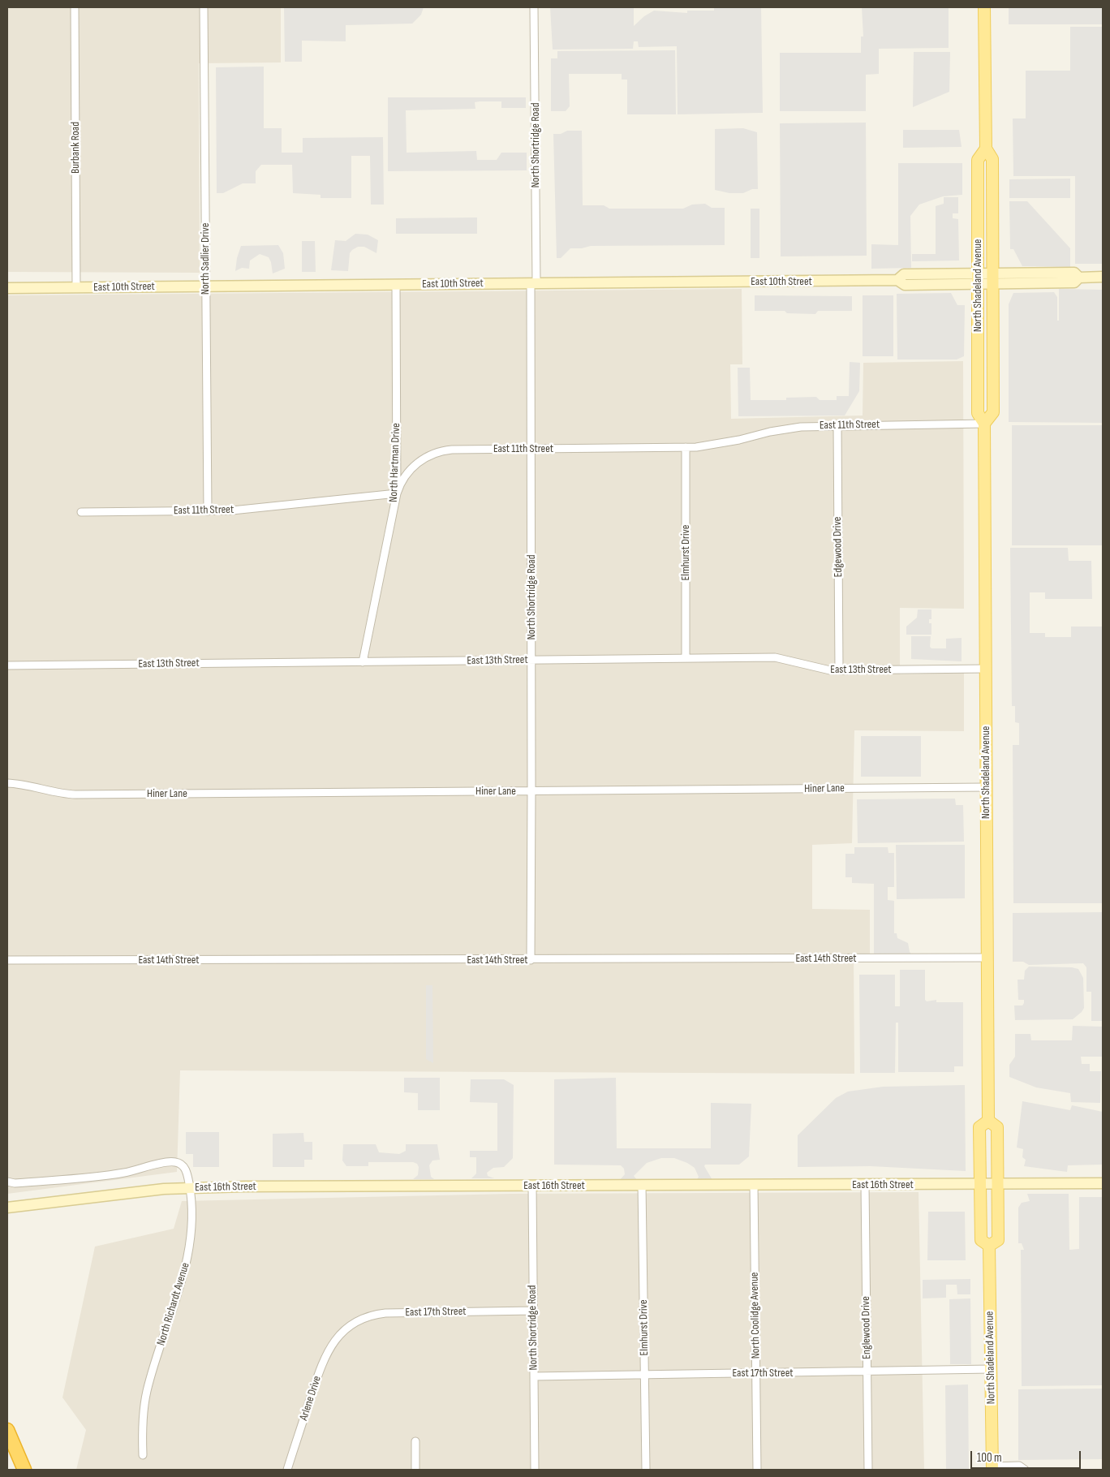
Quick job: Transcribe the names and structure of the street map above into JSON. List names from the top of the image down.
{
  "streets": {
    "main road": ["North Shadeland Avenue"],
    "street": [
      "North Shortridge Road",
      "Burbank Road",
      "North Sadlier Drive",
      "East 10th Street",
      "East 11th Street",
      "North Hartman Drive",
      "Edgewood Drive",
      "Elmhurst Drive",
      "East 13th Street",
      "Hiner Lane",
      "East 14th Street",
      "East 16th Street",
      "North Richardt Avenue",
      "East 17th Street",
      "North Coolidge Avenue",
      "Englewood Drive",
      "Arlene Drive"
    ]
  },
  "crossings": [
    ["North Shortridge Road", "East 10th Street"],
    ["North Shortridge Road", "East 11th Street"],
    ["North Shortridge Road", "East 13th Street"],
    ["North Shortridge Road", "Hiner Lane"],
    ["North Shortridge Road", "East 14th Street"],
    ["North Shortridge Road", "East 16th Street"],
    ["North Shortridge Road", "East 17th Street"],
    ["Burbank Road", "East 10th Street"],
    ["North Sadlier Drive", "East 10th Street"],
    ["North Sadlier Drive", "East 11th Street"],
    ["East 10th Street", "North Shadeland Avenue"],
    ["East 10th Street", "North Hartman Drive"],
    ["North Shadeland Avenue", "East 11th Street"],
    ["North Shadeland Avenue", "East 13th Street"],
    ["North Shadeland Avenue", "Hiner Lane"],
    ["North Shadeland Avenue", "East 14th Street"],
    ["North Shadeland Avenue", "East 16th Street"],
    ["North Shadeland Avenue", "East 17th Street"],
    ["East 11th Street", "North Hartman Drive"],
    ["East 11th Street", "Edgewood Drive"],
    ["East 11th Street", "Elmhurst Drive"],
    ["North Hartman Drive", "East 13th Street"],
    ["Edgewood Drive", "East 13th Street"],
    ["Elmhurst Drive", "East 13th Street"],
    ["Elmhurst Drive", "East 16th Street"],
    ["Elmhurst Drive", "East 17th Street"],
    ["East 16th Street", "North Richardt Avenue"],
    ["East 16th Street", "North Coolidge Avenue"],
    ["East 16th Street", "Englewood Drive"],
    ["East 17th Street", "North Coolidge Avenue"],
    ["East 17th Street", "Englewood Drive"],
    ["East 17th Street", "Arlene Drive"]
  ],
  "scale_bar": "100 m"
}
